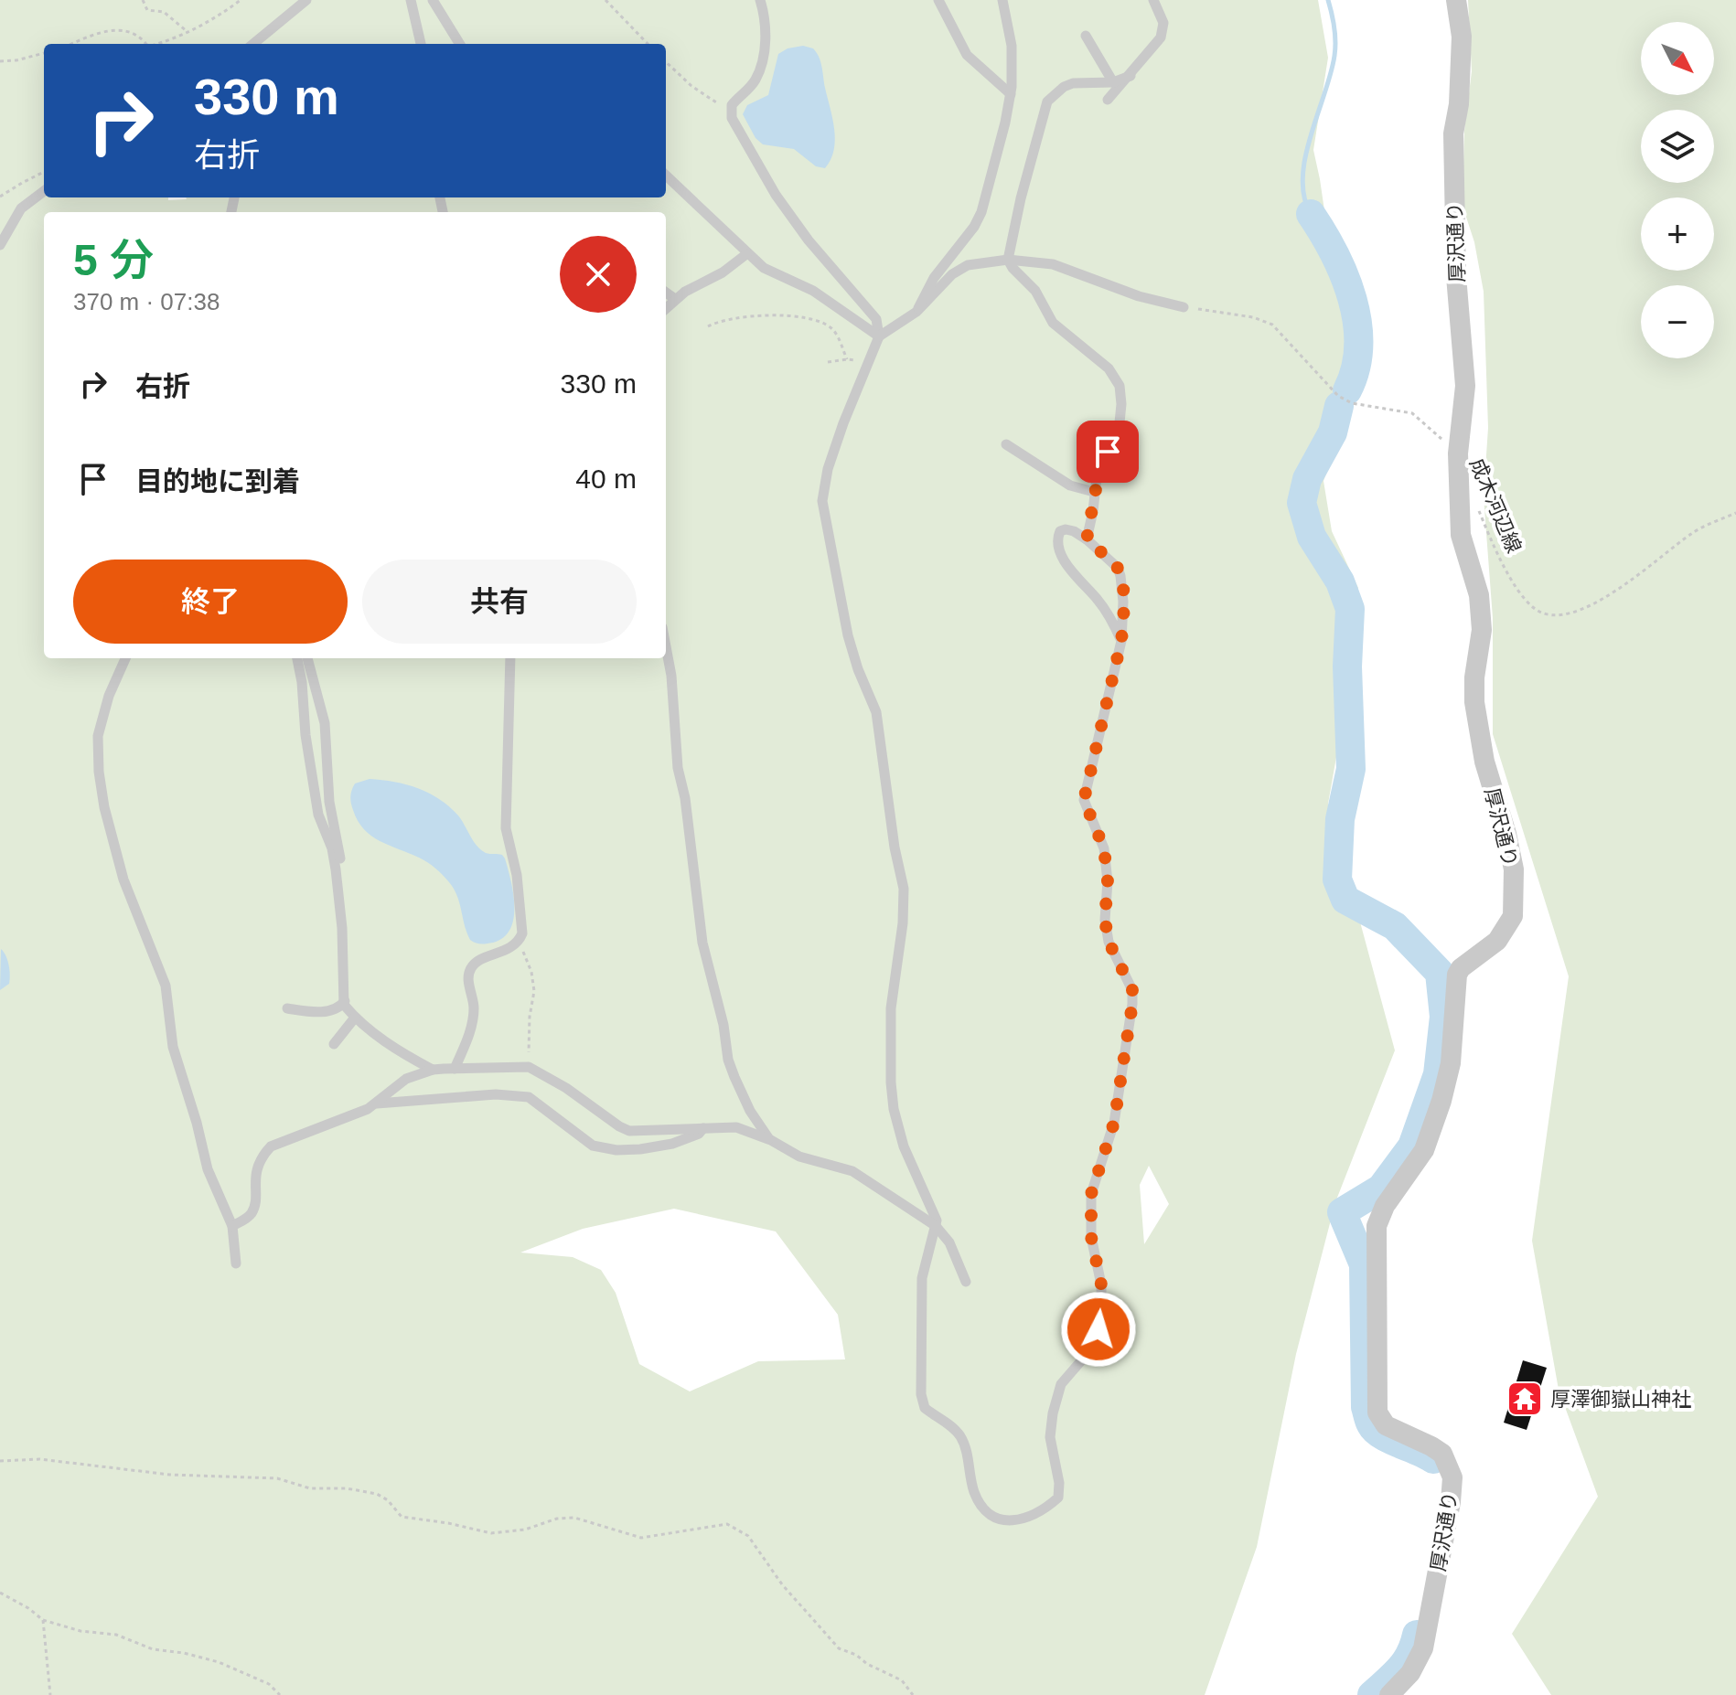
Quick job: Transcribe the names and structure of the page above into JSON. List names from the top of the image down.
{
  "streets": {
    "street": ["厚沢通り"],
    "path": ["成木河辺線"]
  },
  "crossings": [
    ["厚沢通り", "成木河辺線"]
  ],
  "places": {
    "temple": ["厚澤御嶽山神社"]
  },
  "north": "bottom right",
  "page": {
    "map_buttons": ["+", "−"],
    "turn": ["330 m", "右折"],
    "heading": ["5 分", "370 m · 07:38"],
    "list": [
      {
        "name": "右折",
        "value": "330 m"
      },
      {
        "name": "目的地に到着",
        "value": "40 m"
      }
    ],
    "buttons": ["終了", "共有"]
  }
}
